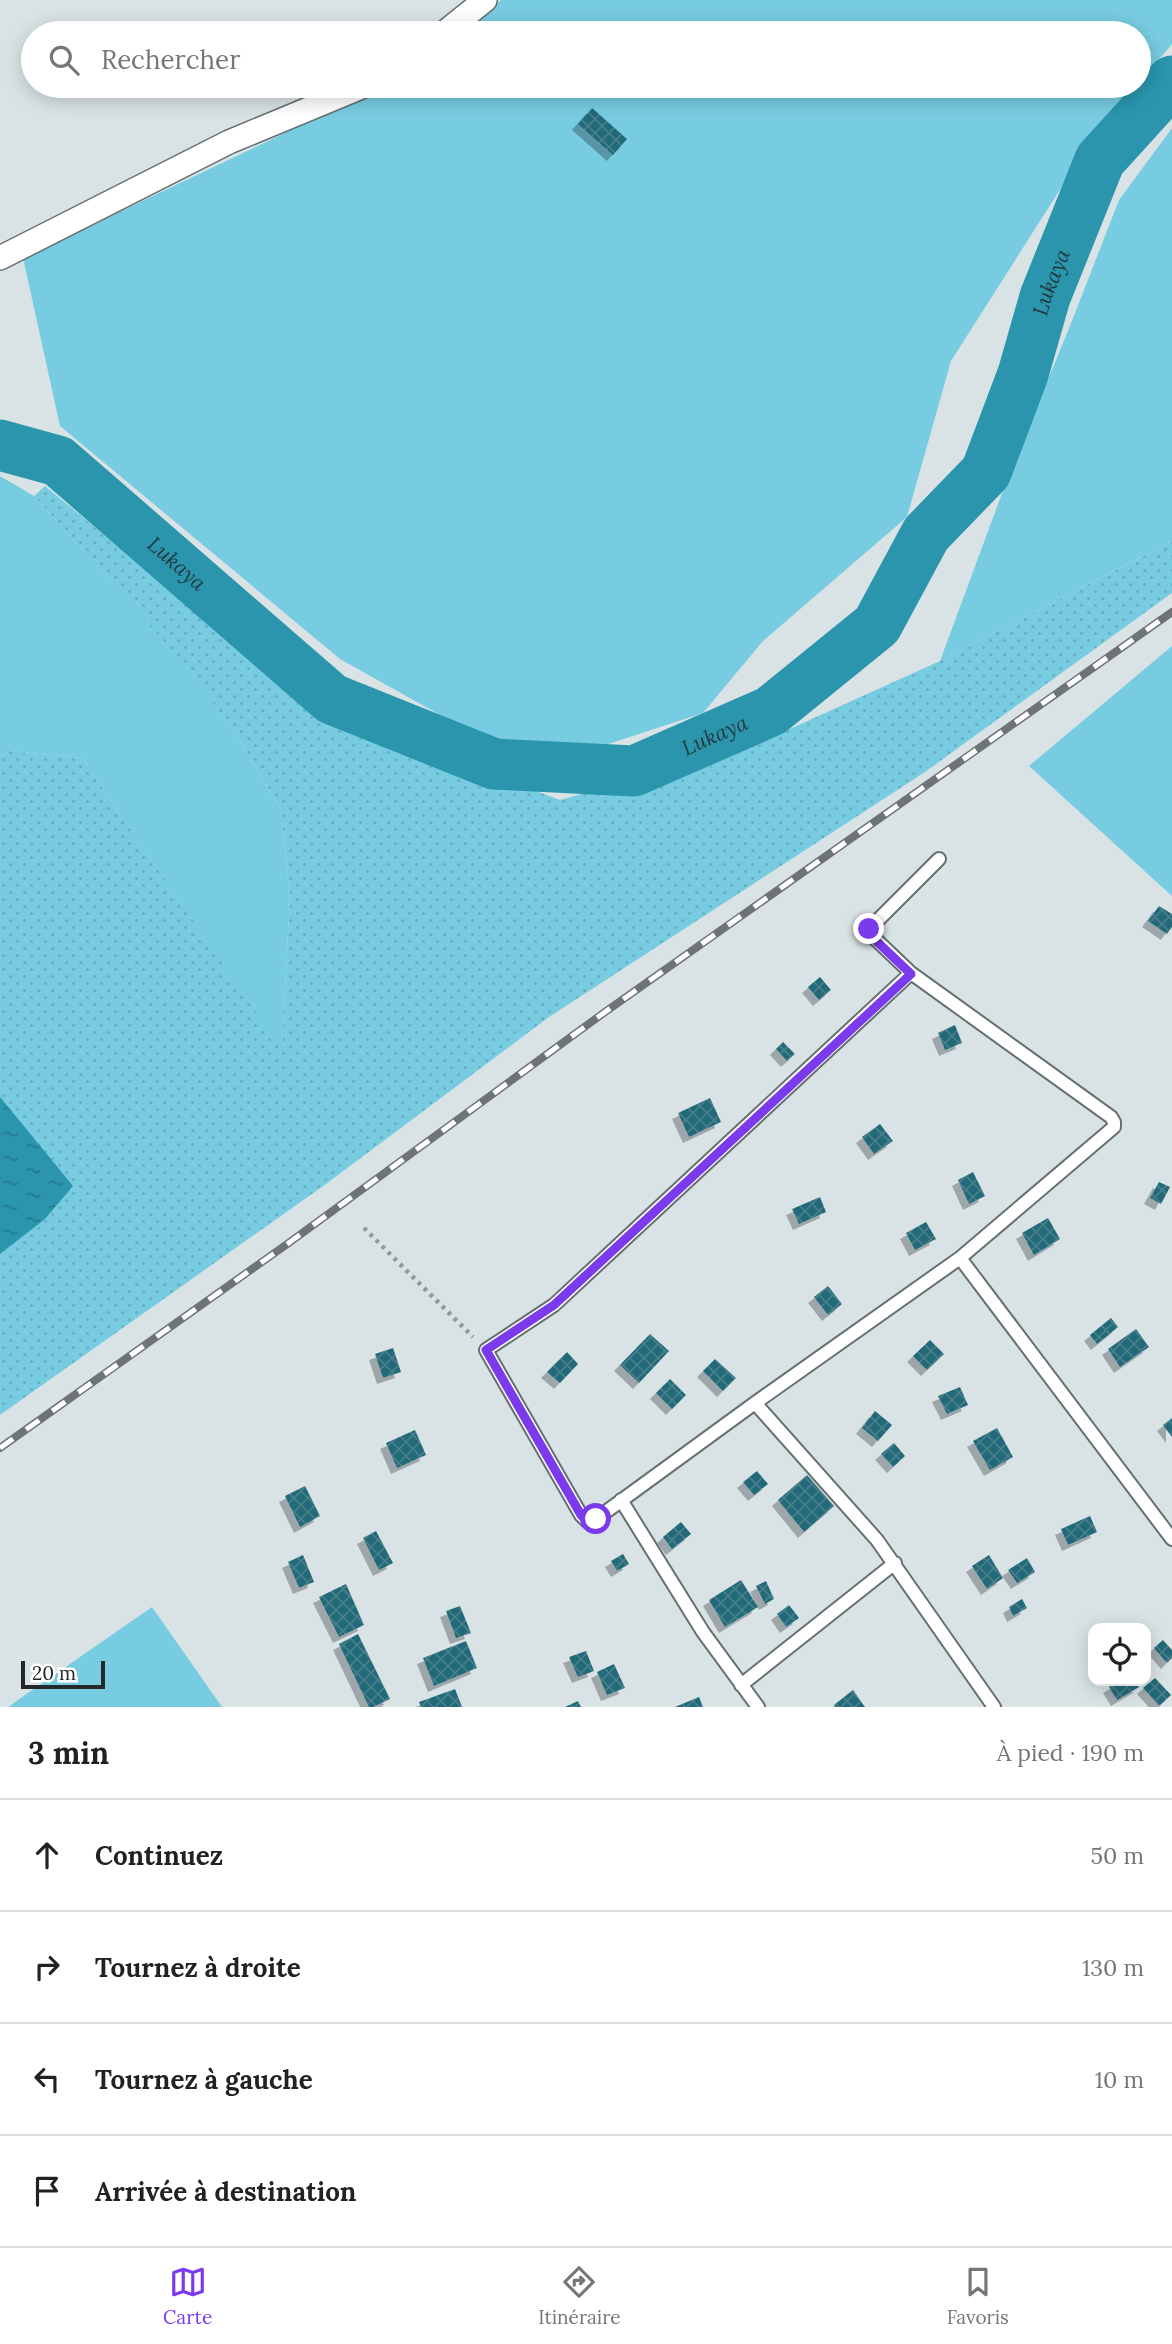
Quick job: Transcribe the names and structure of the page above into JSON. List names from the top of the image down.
{
  "water": ["Lukaya"],
  "scale_bar": "20 m",
  "page": {
    "search": "Rechercher",
    "scale": "20 m",
    "heading": ["3 min", "À pied · 190 m"],
    "list": [
      ["Continuez", "50 m"],
      ["Tournez à droite", "130 m"],
      ["Tournez à gauche", "10 m"],
      "Arrivée à destination"
    ],
    "nav": ["Carte", "Itinéraire", "Favoris"]
  }
}
